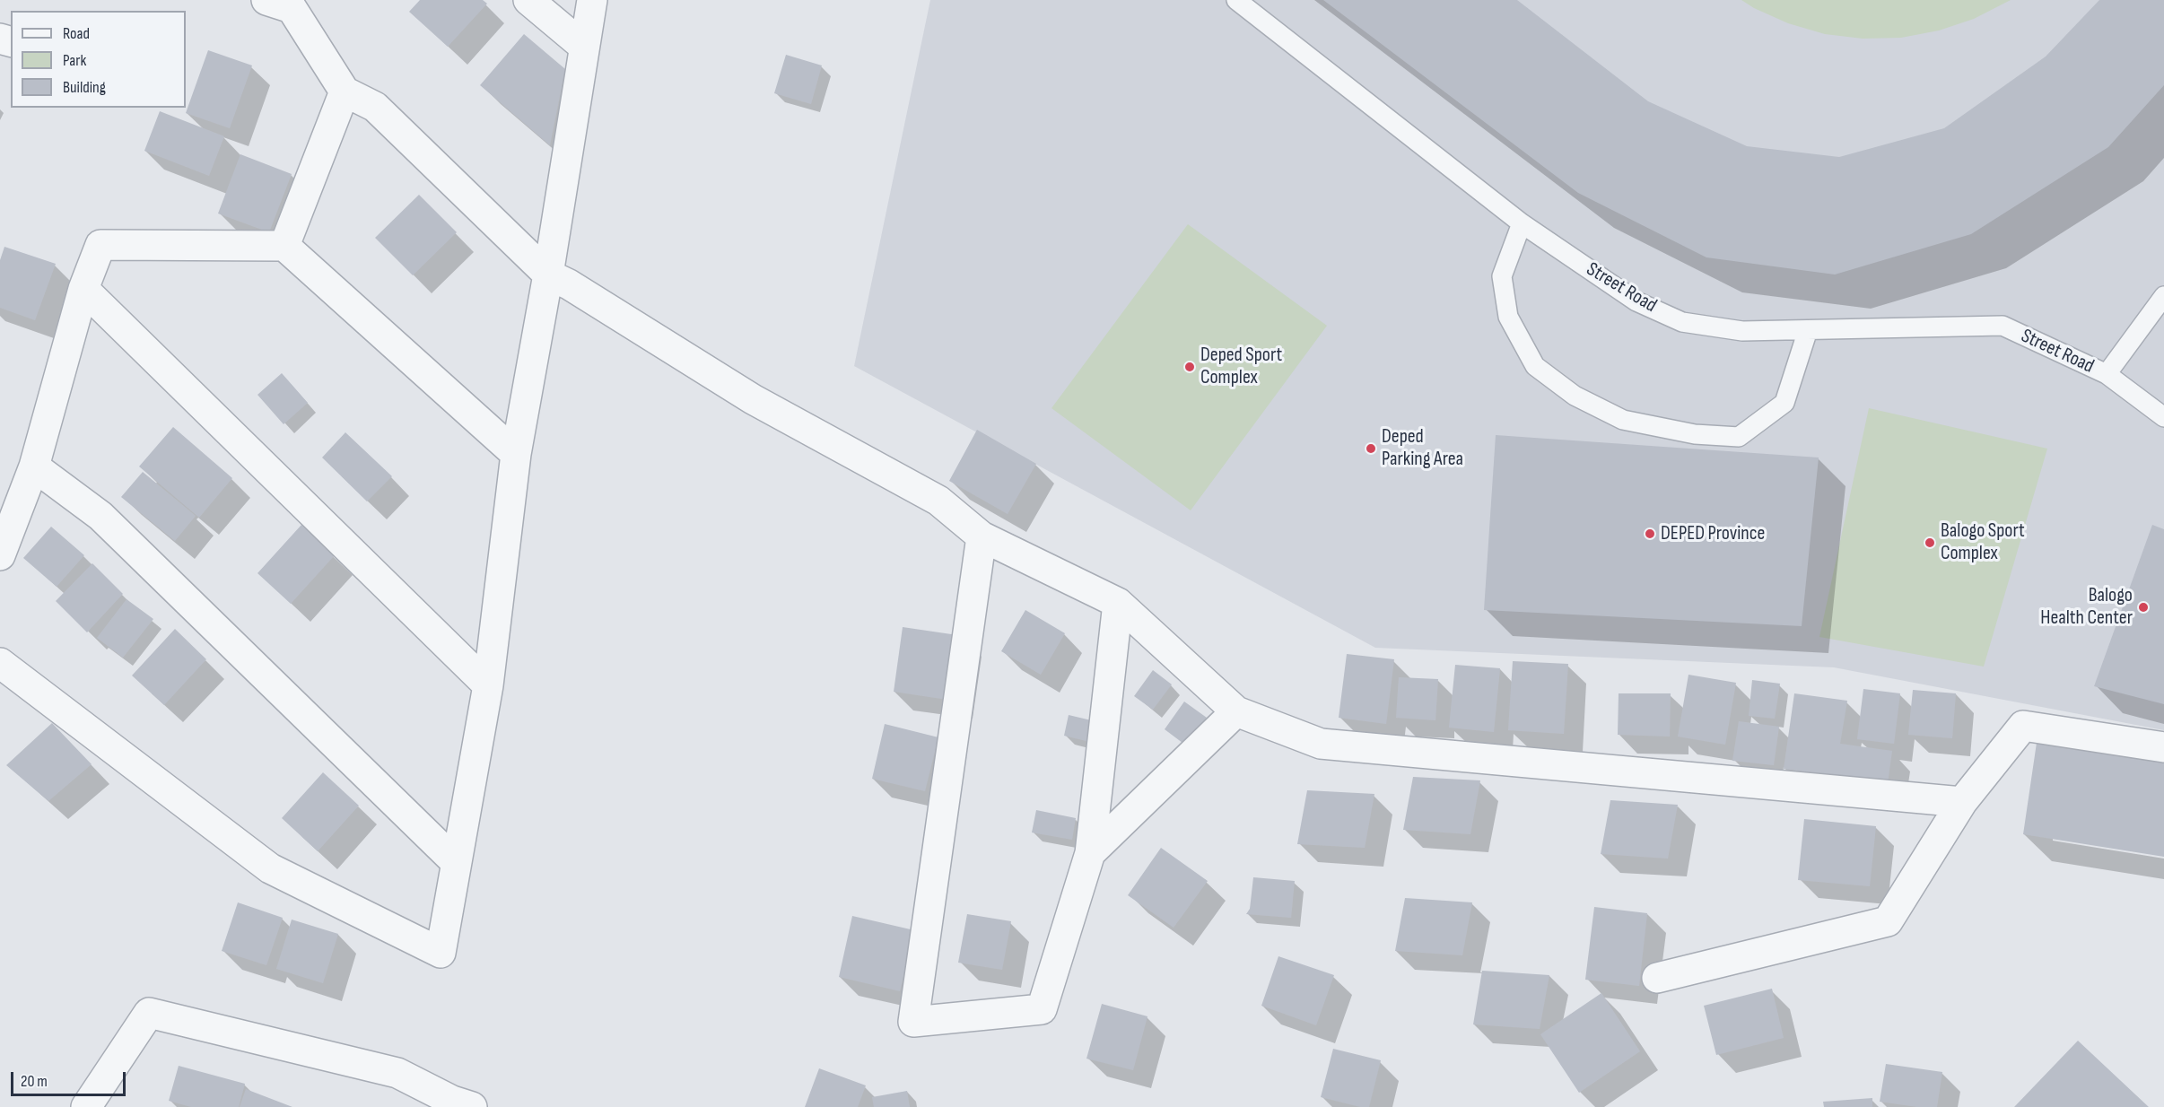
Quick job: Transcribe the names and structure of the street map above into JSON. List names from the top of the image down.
{
  "streets": {
    "lane": ["Street Road"]
  },
  "places": [
    "Deped Sport Complex",
    "Deped Parking Area",
    "DEPED Province",
    "Balogo Sport Complex",
    "Balogo Health Center"
  ],
  "legend": ["Road", "Park", "Building"],
  "scale_bar": "20 m"
}
